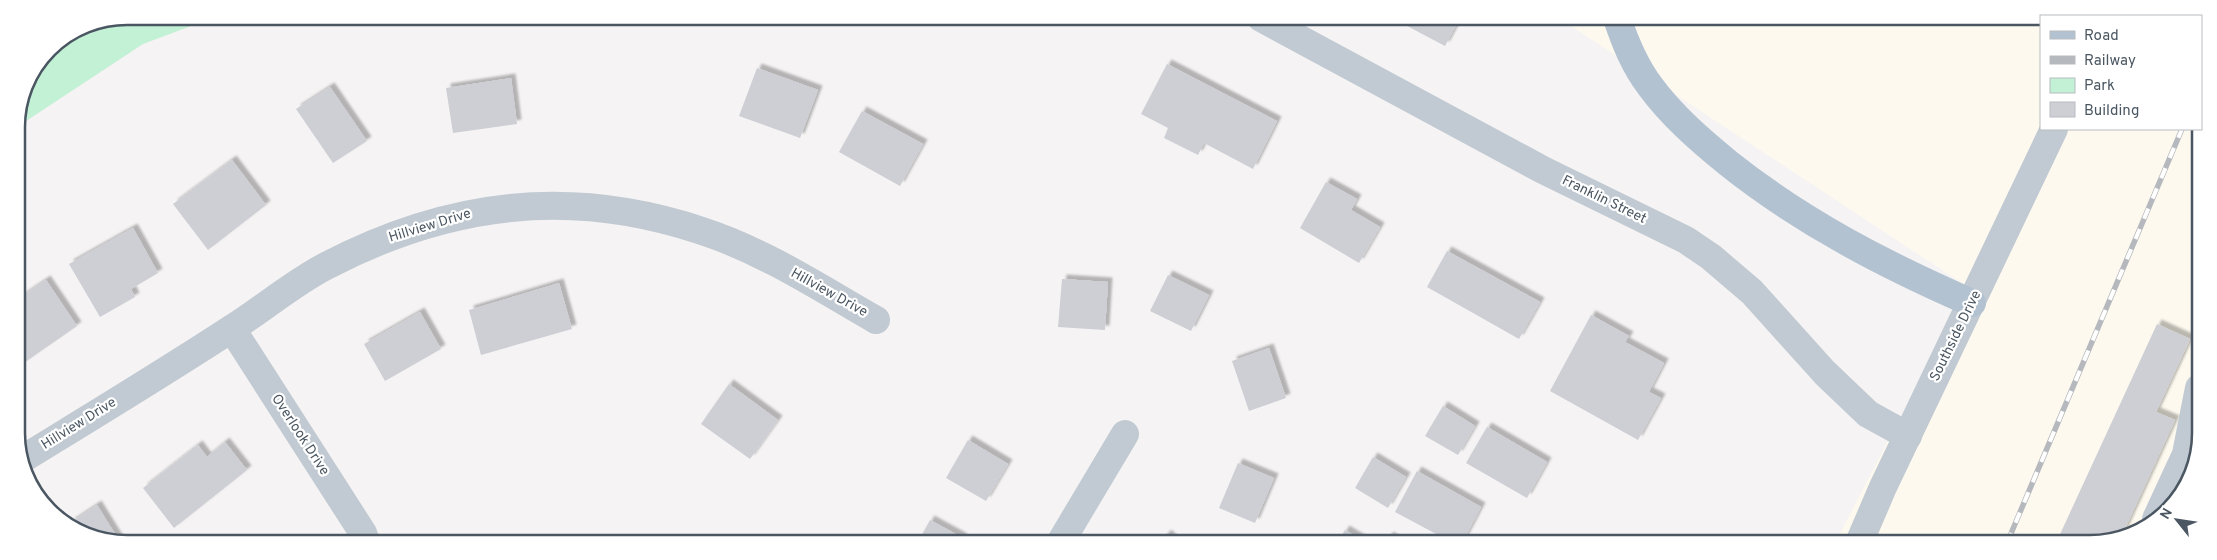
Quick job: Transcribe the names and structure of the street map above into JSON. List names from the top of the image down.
{
  "streets": {
    "street": [
      "Franklin Street",
      "Hillview Drive",
      "Southside Drive",
      "Overlook Drive"
    ]
  },
  "crossings": [
    ["Franklin Street", "Southside Drive"],
    ["Hillview Drive", "Overlook Drive"]
  ],
  "legend": [
    "Road",
    "Railway",
    "Park",
    "Building"
  ],
  "north": "top left"
}
